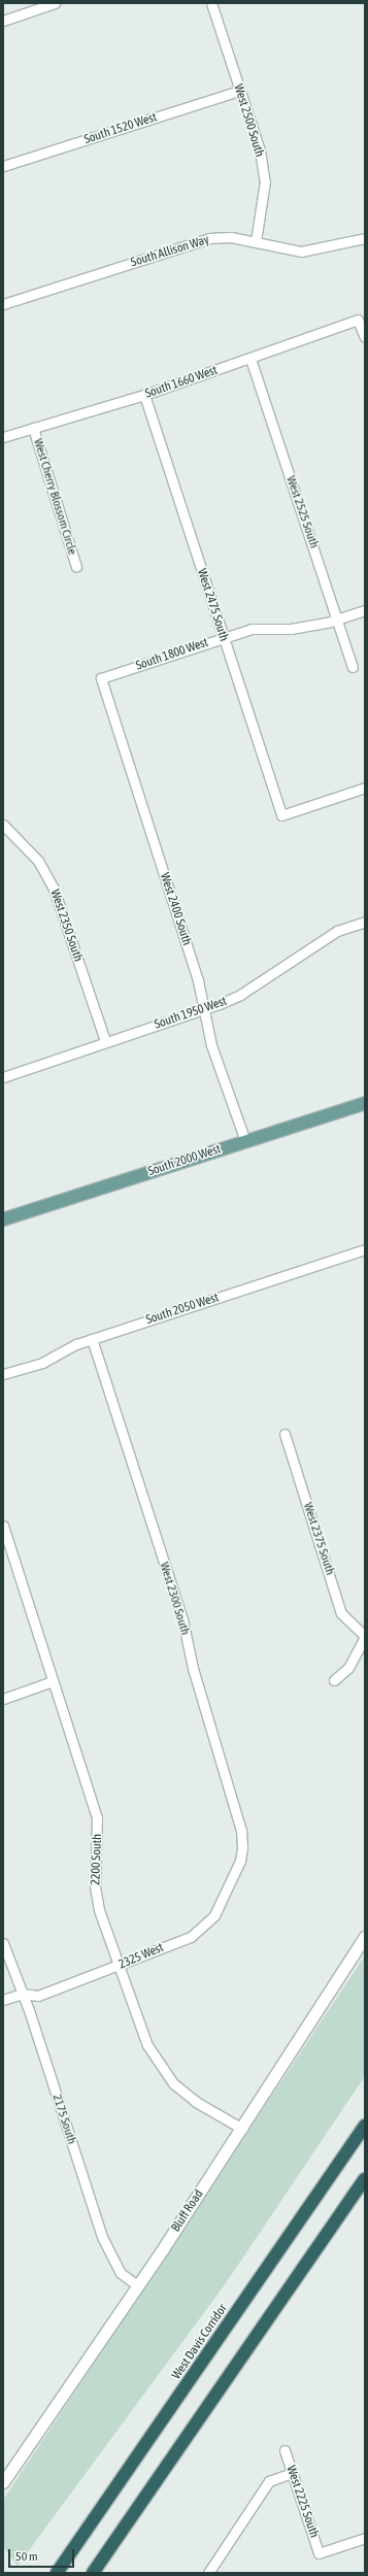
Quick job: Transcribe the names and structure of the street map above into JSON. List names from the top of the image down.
{
  "streets": {
    "highway": ["West Davis Corridor"],
    "main road": ["South 2000 West"],
    "street": [
      "West 2500 South",
      "South 1520 West",
      "South Allison Way",
      "South 1660 West",
      "West Cherry Blossom Circle",
      "West 2525 South",
      "West 2475 South",
      "South 1800 West",
      "West 2400 South",
      "West 2350 South",
      "South 1950 West",
      "South 2050 West",
      "West 2375 South",
      "West 2300 South",
      "2200 South",
      "2325 West",
      "2175 South",
      "Bluff Road",
      "West 2225 South"
    ]
  },
  "crossings": [
    ["West 2500 South", "South 1520 West"],
    ["West 2500 South", "South Allison Way"],
    ["South 1660 West", "West Cherry Blossom Circle"],
    ["South 1660 West", "West 2525 South"],
    ["South 1660 West", "West 2475 South"],
    ["West 2525 South", "South 1800 West"],
    ["West 2475 South", "South 1800 West"],
    ["South 1800 West", "West 2400 South"],
    ["West 2400 South", "South 1950 West"],
    ["West 2400 South", "South 2000 West"],
    ["West 2350 South", "South 1950 West"],
    ["South 2050 West", "West 2300 South"],
    ["West 2300 South", "2325 West"],
    ["2200 South", "2325 West"],
    ["2200 South", "Bluff Road"],
    ["2325 West", "2175 South"],
    ["2175 South", "Bluff Road"]
  ],
  "scale_bar": "50 m"
}
